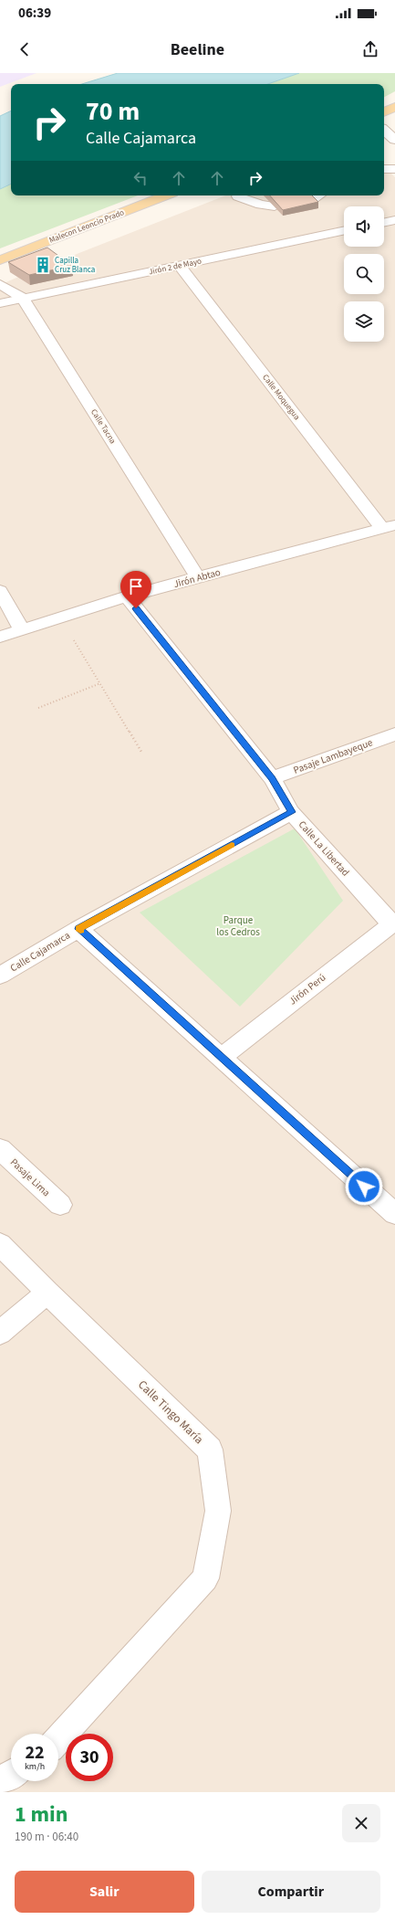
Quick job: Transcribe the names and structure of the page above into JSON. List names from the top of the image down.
{
  "streets": {
    "main road": ["Malecon Leoncio Prado"],
    "street": [
      "Jirón 2 de Mayo",
      "Calle Moquegua",
      "Calle Tacna",
      "Jirón Abtao",
      "Pasaje Lambayeque",
      "Calle La Libertad",
      "Calle Cajamarca",
      "Jirón Perú",
      "Pasaje Lima",
      "Calle Tingo María"
    ]
  },
  "crossings": [
    ["Jirón 2 de Mayo", "Calle Moquegua"],
    ["Jirón 2 de Mayo", "Calle Tacna"],
    ["Calle Moquegua", "Jirón Abtao"],
    ["Calle Tacna", "Jirón Abtao"],
    ["Jirón Abtao", "Calle La Libertad"],
    ["Pasaje Lambayeque", "Calle La Libertad"],
    ["Calle La Libertad", "Calle Cajamarca"],
    ["Calle La Libertad", "Jirón Perú"]
  ],
  "parks": ["Parque los Cedros"],
  "places": {
    "building": ["Capilla Cruz Blanca"]
  },
  "page": {
    "status": "06:39",
    "header": "Beeline",
    "turn": ["70 m", "Calle Cajamarca"],
    "speed": "22 km/h",
    "limit": "30",
    "heading": ["1 min", "190 m · 06:40"],
    "buttons": ["Salir", "Compartir"]
  }
}
